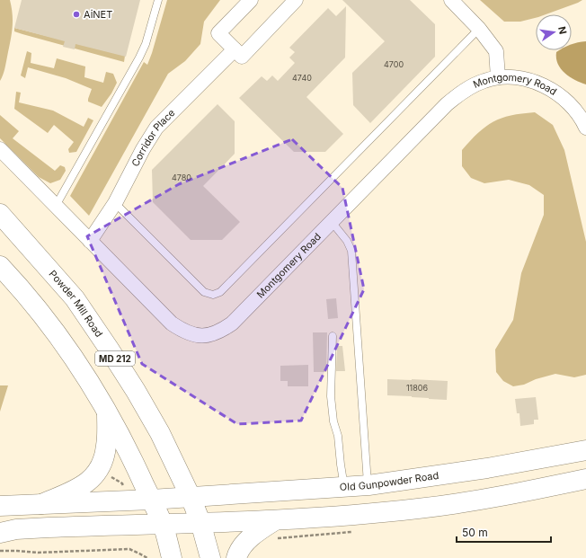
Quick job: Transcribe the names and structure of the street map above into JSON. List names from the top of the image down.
{
  "streets": {
    "main road": ["Powder Mill Road", "MD 212", "Old Gunpowder Road"],
    "street": ["Montgomery Road", "Corridor Place"]
  },
  "crossings": [
    ["Montgomery Road", "Corridor Place"],
    ["Powder Mill Road", "MD 212"],
    ["Powder Mill Road", "Old Gunpowder Road"]
  ],
  "places": ["AiNET"],
  "house_numbers": [
    "4700",
    "4740",
    "4780",
    "11806"
  ],
  "scale_bar": "50 m",
  "north": "right"
}
